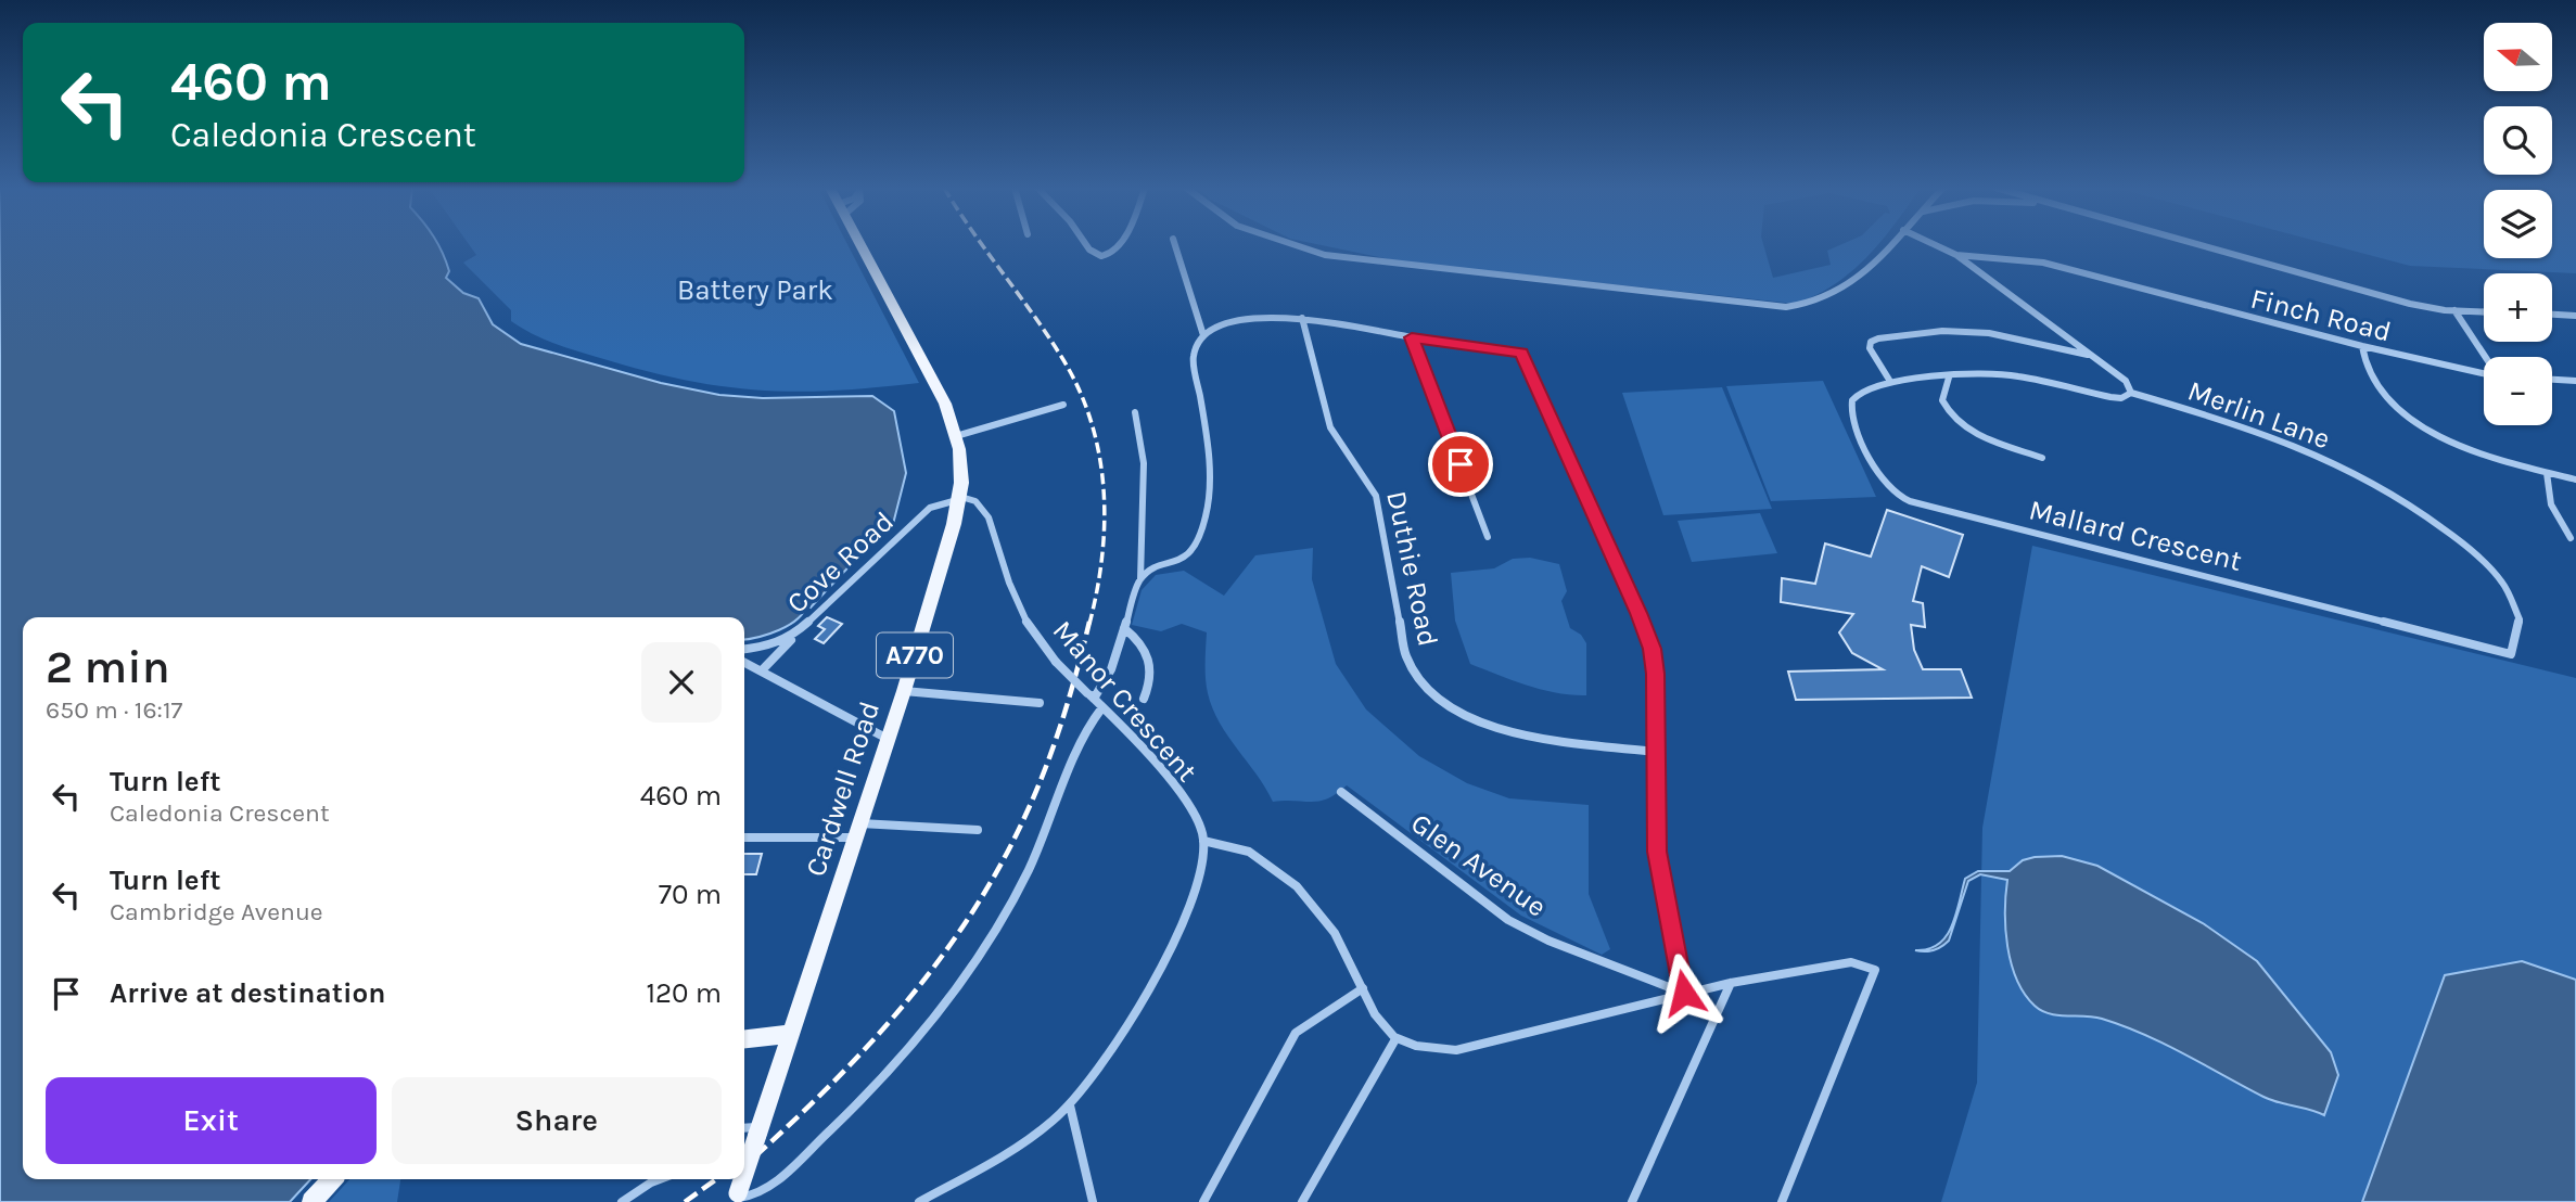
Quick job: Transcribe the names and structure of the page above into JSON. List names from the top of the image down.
{
  "streets": {
    "main road": ["A770", "Cardwell Road"],
    "street": [
      "Finch Road",
      "Merlin Lane",
      "Mallard Crescent",
      "Cove Road",
      "Duthie Road",
      "Manor Crescent",
      "Glen Avenue"
    ]
  },
  "crossings": [
    ["Merlin Lane", "Mallard Crescent"],
    ["Cove Road", "Manor Crescent"],
    ["Cove Road", "Cardwell Road"],
    ["Manor Crescent", "Cardwell Road"]
  ],
  "parks": ["Battery Park"],
  "north": "left",
  "page": {
    "map_buttons": ["+", "−"],
    "turn": ["460 m", "Caledonia Crescent"],
    "heading": ["2 min", "650 m · 16:17"],
    "list": [
      {
        "name": "Turn left",
        "note": "Caledonia Crescent",
        "value": "460 m"
      },
      {
        "name": "Turn left",
        "note": "Cambridge Avenue",
        "value": "70 m"
      },
      {
        "name": "Arrive at destination",
        "value": "120 m"
      }
    ],
    "buttons": ["Exit", "Share"]
  }
}
